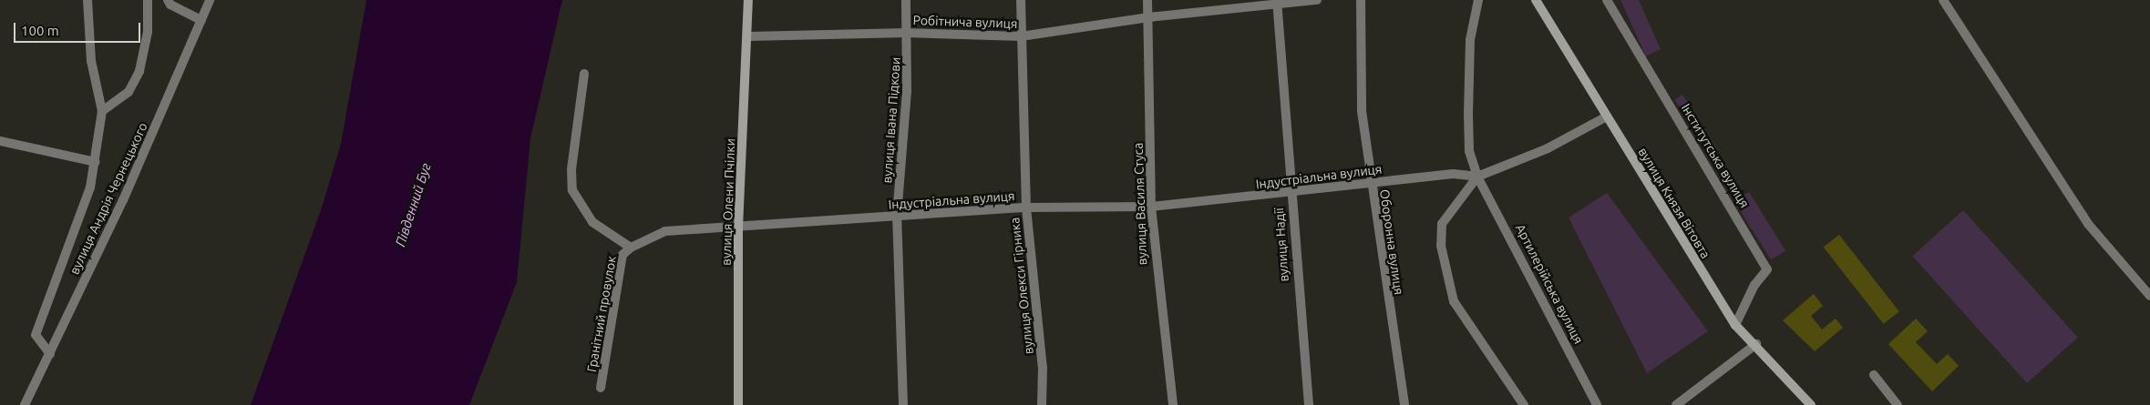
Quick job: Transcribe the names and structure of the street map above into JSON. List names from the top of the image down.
{
  "streets": {
    "street": [
      "Робітнича вулиця",
      "вулиця Івана Підкови",
      "Інститутська вулиця",
      "Індустріальна вулиця",
      "вулиця Андрія Чернецького",
      "вулиця Олени Пчілки",
      "вулиця Князя Вітовта",
      "вулиця Василя Стуса",
      "Оборонна вулиця",
      "вулиця Надії",
      "Артилерійська вулиця",
      "вулиця Олекси Гірника",
      "Гранітний провулок"
    ]
  },
  "crossings": [
    ["Робітнича вулиця", "вулиця Івана Підкови"],
    ["Робітнича вулиця", "вулиця Олени Пчілки"],
    ["Робітнича вулиця", "вулиця Василя Стуса"],
    ["Робітнича вулиця", "вулиця Надії"],
    ["Робітнича вулиця", "вулиця Олекси Гірника"],
    ["вулиця Івана Підкови", "Індустріальна вулиця"],
    ["Інститутська вулиця", "вулиця Князя Вітовта"],
    ["Індустріальна вулиця", "вулиця Олени Пчілки"],
    ["Індустріальна вулиця", "вулиця Василя Стуса"],
    ["Індустріальна вулиця", "Оборонна вулиця"],
    ["Індустріальна вулиця", "вулиця Надії"],
    ["Індустріальна вулиця", "Артилерійська вулиця"],
    ["Індустріальна вулиця", "вулиця Олекси Гірника"],
    ["Індустріальна вулиця", "Гранітний провулок"]
  ],
  "water": ["Південний Буг"],
  "scale_bar": "100 m"
}
